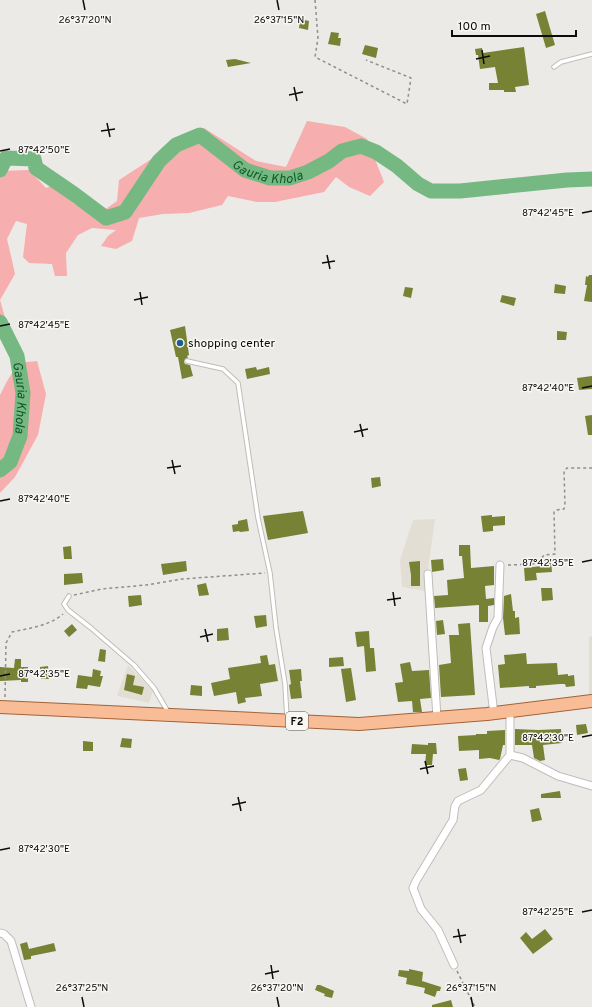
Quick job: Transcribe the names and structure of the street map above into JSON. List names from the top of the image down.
{
  "streets": {
    "main road": ["F2"]
  },
  "water": ["Gauria Khola"],
  "places": ["shopping center"],
  "scale_bar": "100 m",
  "coordinates": [
    "26°37'20\"N",
    "26°37'15\"N",
    "87°42'50\"E",
    "87°42'45\"E",
    "87°42'40\"E",
    "87°42'35\"E",
    "87°42'30\"E",
    "87°42'25\"E",
    "26°37'25\"N"
  ]
}
